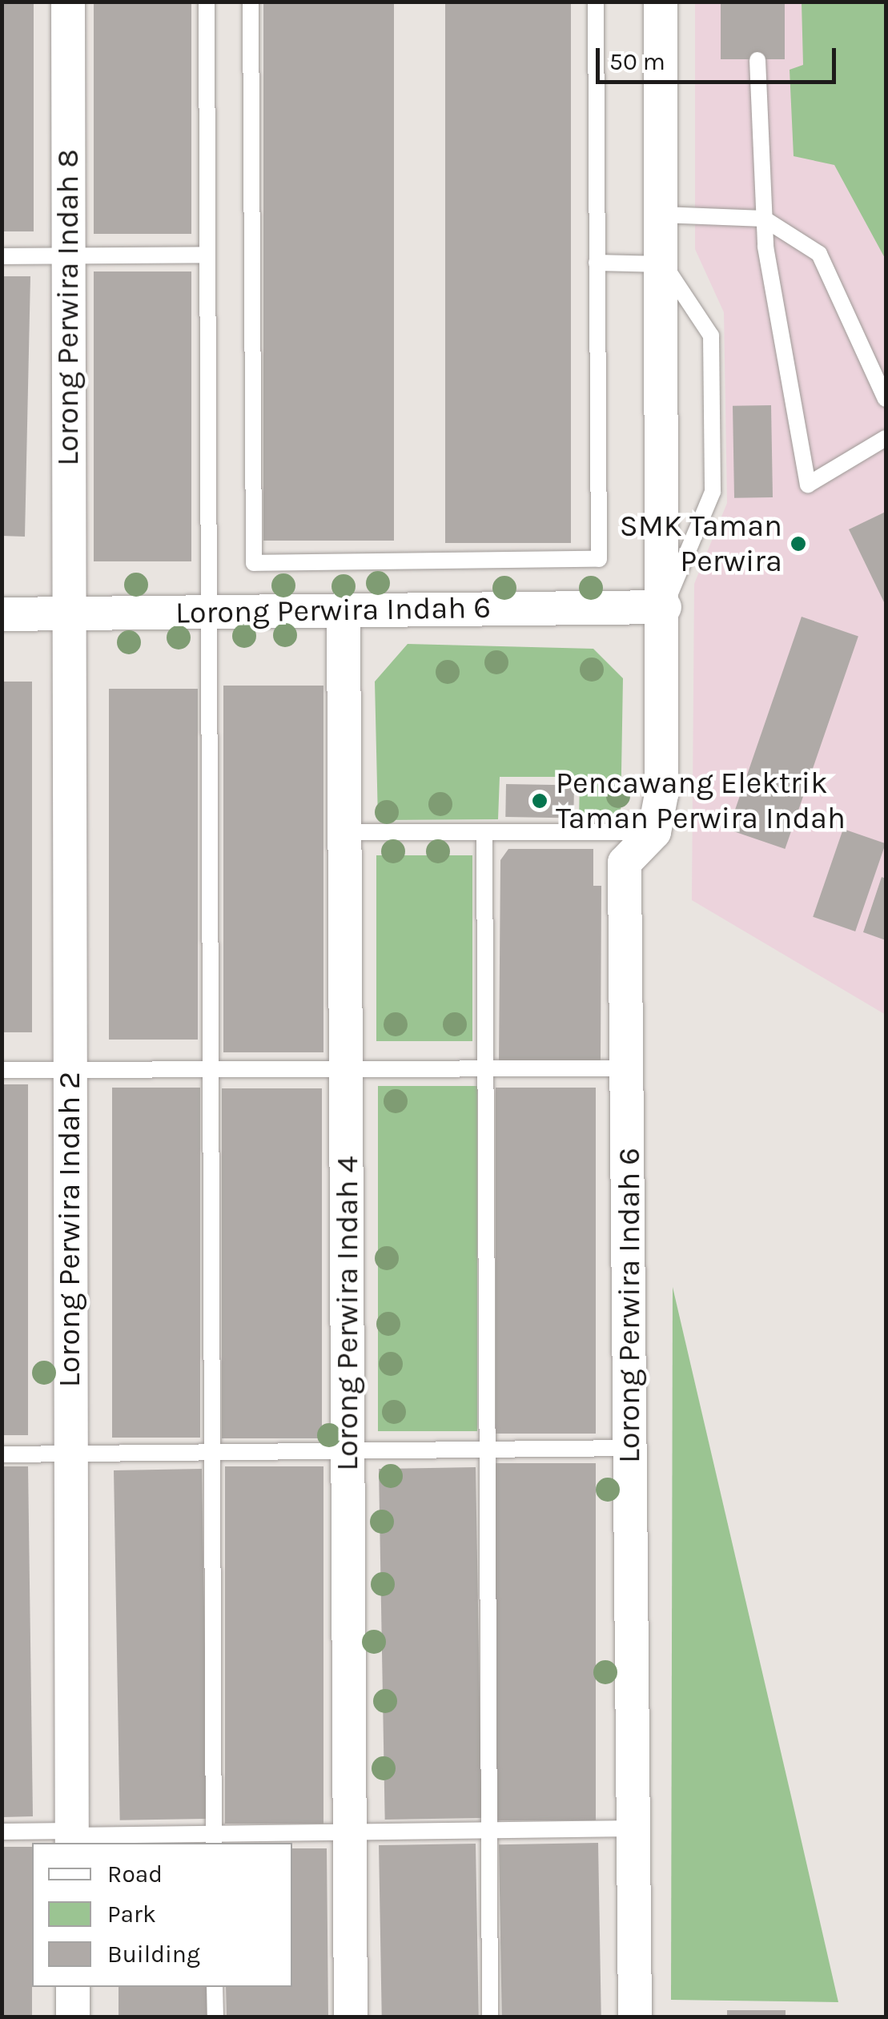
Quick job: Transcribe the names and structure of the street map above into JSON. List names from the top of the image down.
{
  "streets": {
    "street": [
      "Lorong Perwira Indah 8",
      "Lorong Perwira Indah 6",
      "Lorong Perwira Indah 2",
      "Lorong Perwira Indah 4"
    ]
  },
  "crossings": [
    ["Lorong Perwira Indah 8", "Lorong Perwira Indah 6"],
    ["Lorong Perwira Indah 8", "Lorong Perwira Indah 2"],
    ["Lorong Perwira Indah 6", "Lorong Perwira Indah 2"],
    ["Lorong Perwira Indah 6", "Lorong Perwira Indah 4"]
  ],
  "places": ["SMK Taman Perwira", "Pencawang Elektrik Taman Perwira Indah"],
  "legend": ["Road", "Park", "Building"],
  "scale_bar": "50 m"
}
